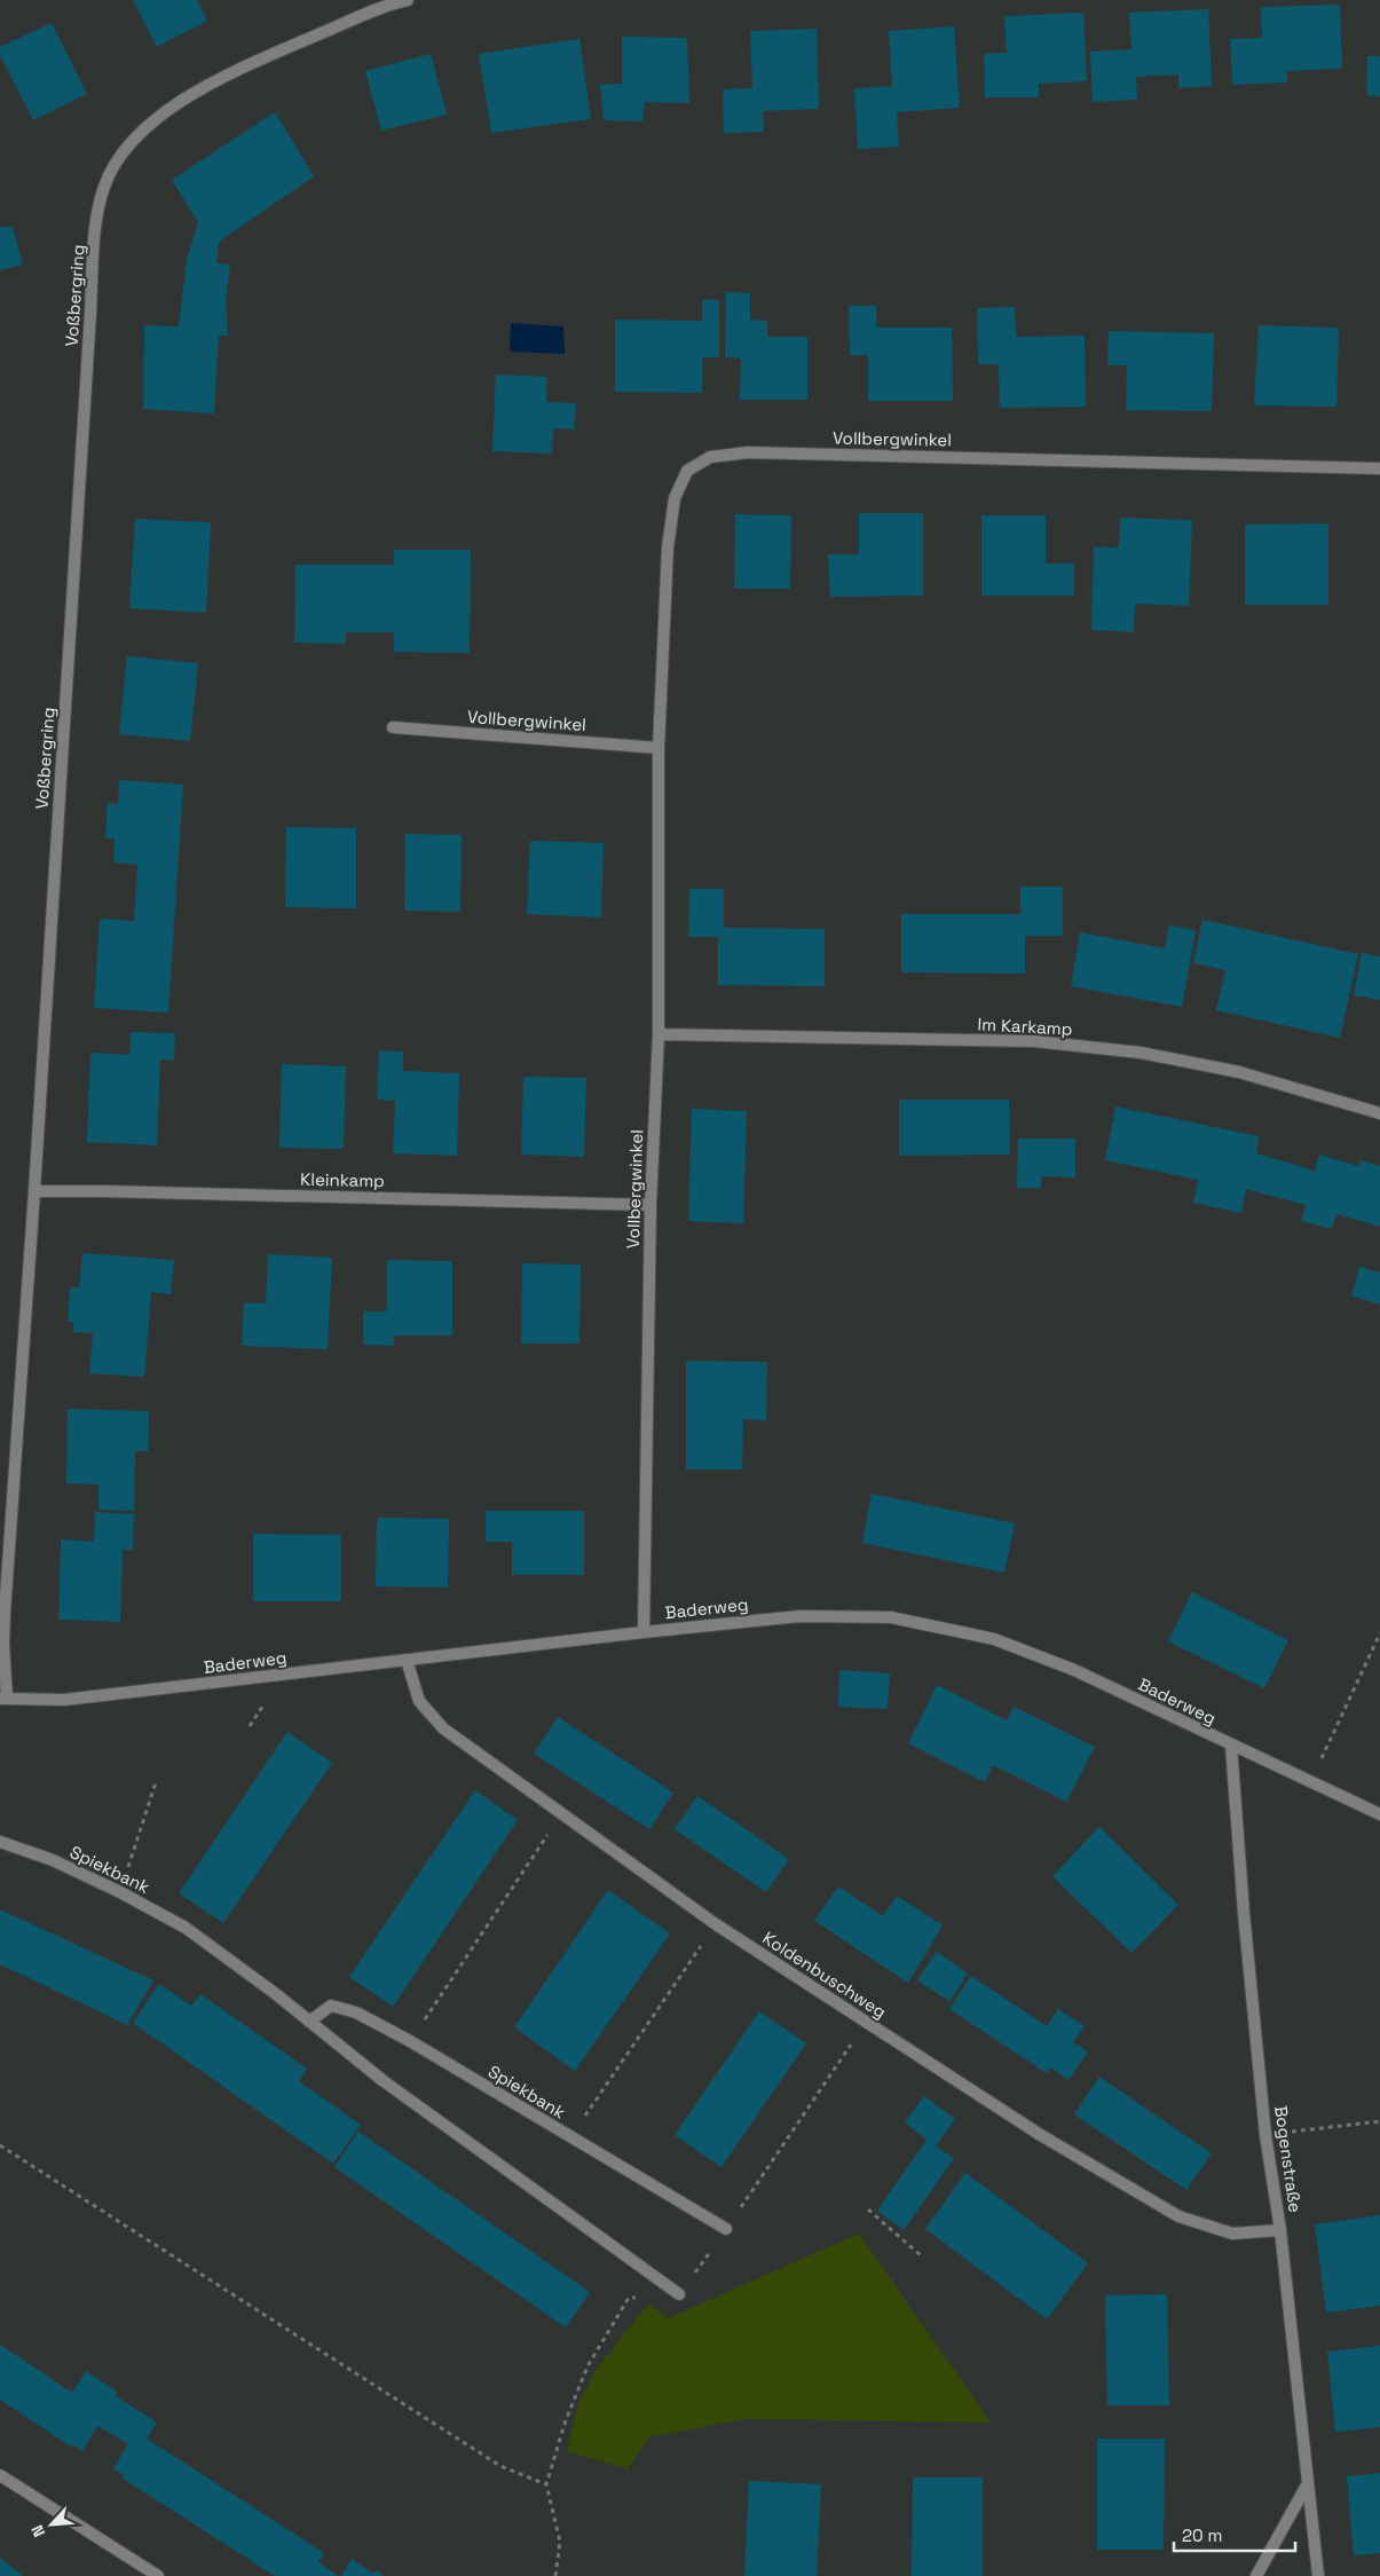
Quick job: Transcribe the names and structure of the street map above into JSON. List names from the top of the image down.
{
  "streets": {
    "street": [
      "Voßbergring",
      "Vollbergwinkel",
      "Im Karkamp",
      "Kleinkamp",
      "Baderweg",
      "Spiekbank",
      "Koldenbuschweg",
      "Bogenstraße"
    ]
  },
  "crossings": [
    ["Voßbergring", "Kleinkamp"],
    ["Voßbergring", "Baderweg"],
    ["Vollbergwinkel", "Im Karkamp"],
    ["Vollbergwinkel", "Kleinkamp"],
    ["Vollbergwinkel", "Baderweg"],
    ["Baderweg", "Koldenbuschweg"],
    ["Baderweg", "Bogenstraße"],
    ["Koldenbuschweg", "Bogenstraße"]
  ],
  "scale_bar": "20 m",
  "north": "bottom left"
}
